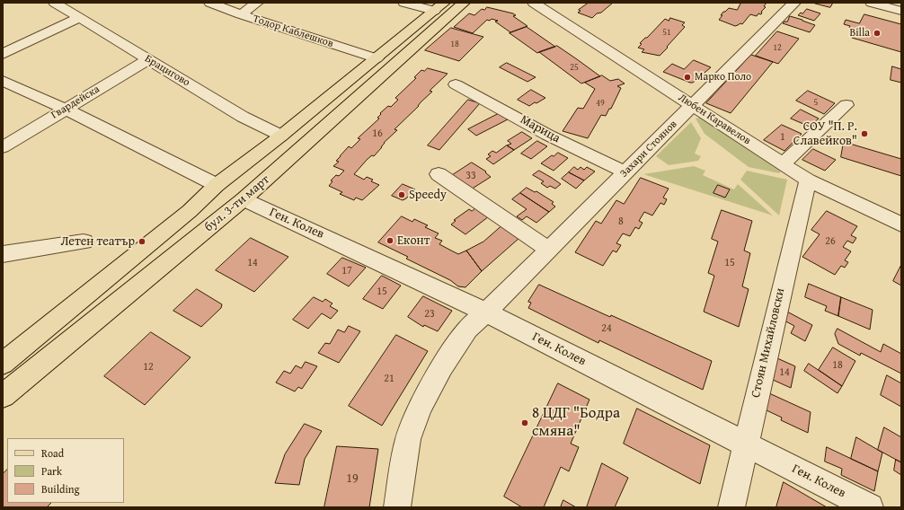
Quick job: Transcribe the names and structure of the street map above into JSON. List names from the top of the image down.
{
  "streets": {
    "main road": ["бул. 3-ти март"],
    "street": [
      "Тодор Каблешков",
      "Брацигово",
      "Гвардейска",
      "Любен Каравелов",
      "Марица",
      "Захари Стоянов",
      "Ген. Колев",
      "Стоян Михайловски"
    ]
  },
  "crossings": [
    ["Тодор Каблешков", "бул. 3-ти март"],
    ["Брацигово", "Гвардейска"],
    ["Брацигово", "бул. 3-ти март"],
    ["Любен Каравелов", "Захари Стоянов"],
    ["Любен Каравелов", "Стоян Михайловски"],
    ["Марица", "Захари Стоянов"],
    ["Захари Стоянов", "Ген. Колев"],
    ["бул. 3-ти март", "Ген. Колев"],
    ["Ген. Колев", "Стоян Михайловски"]
  ],
  "places": [
    "Billa",
    "Марко Поло",
    "СОУ \"П. Р. Славейков\"",
    "Speedy",
    "Еконт",
    "Летен театър",
    "8 ЦДГ \"Бодра смяна\""
  ],
  "house_numbers": [
    "51",
    "18",
    "12",
    "25",
    "5",
    "49",
    "16",
    "1",
    "33",
    "8",
    "26",
    "14",
    "15",
    "17",
    "15",
    "23",
    "24",
    "18",
    "12",
    "14",
    "21",
    "19"
  ],
  "legend": ["Road", "Park", "Building"]
}
